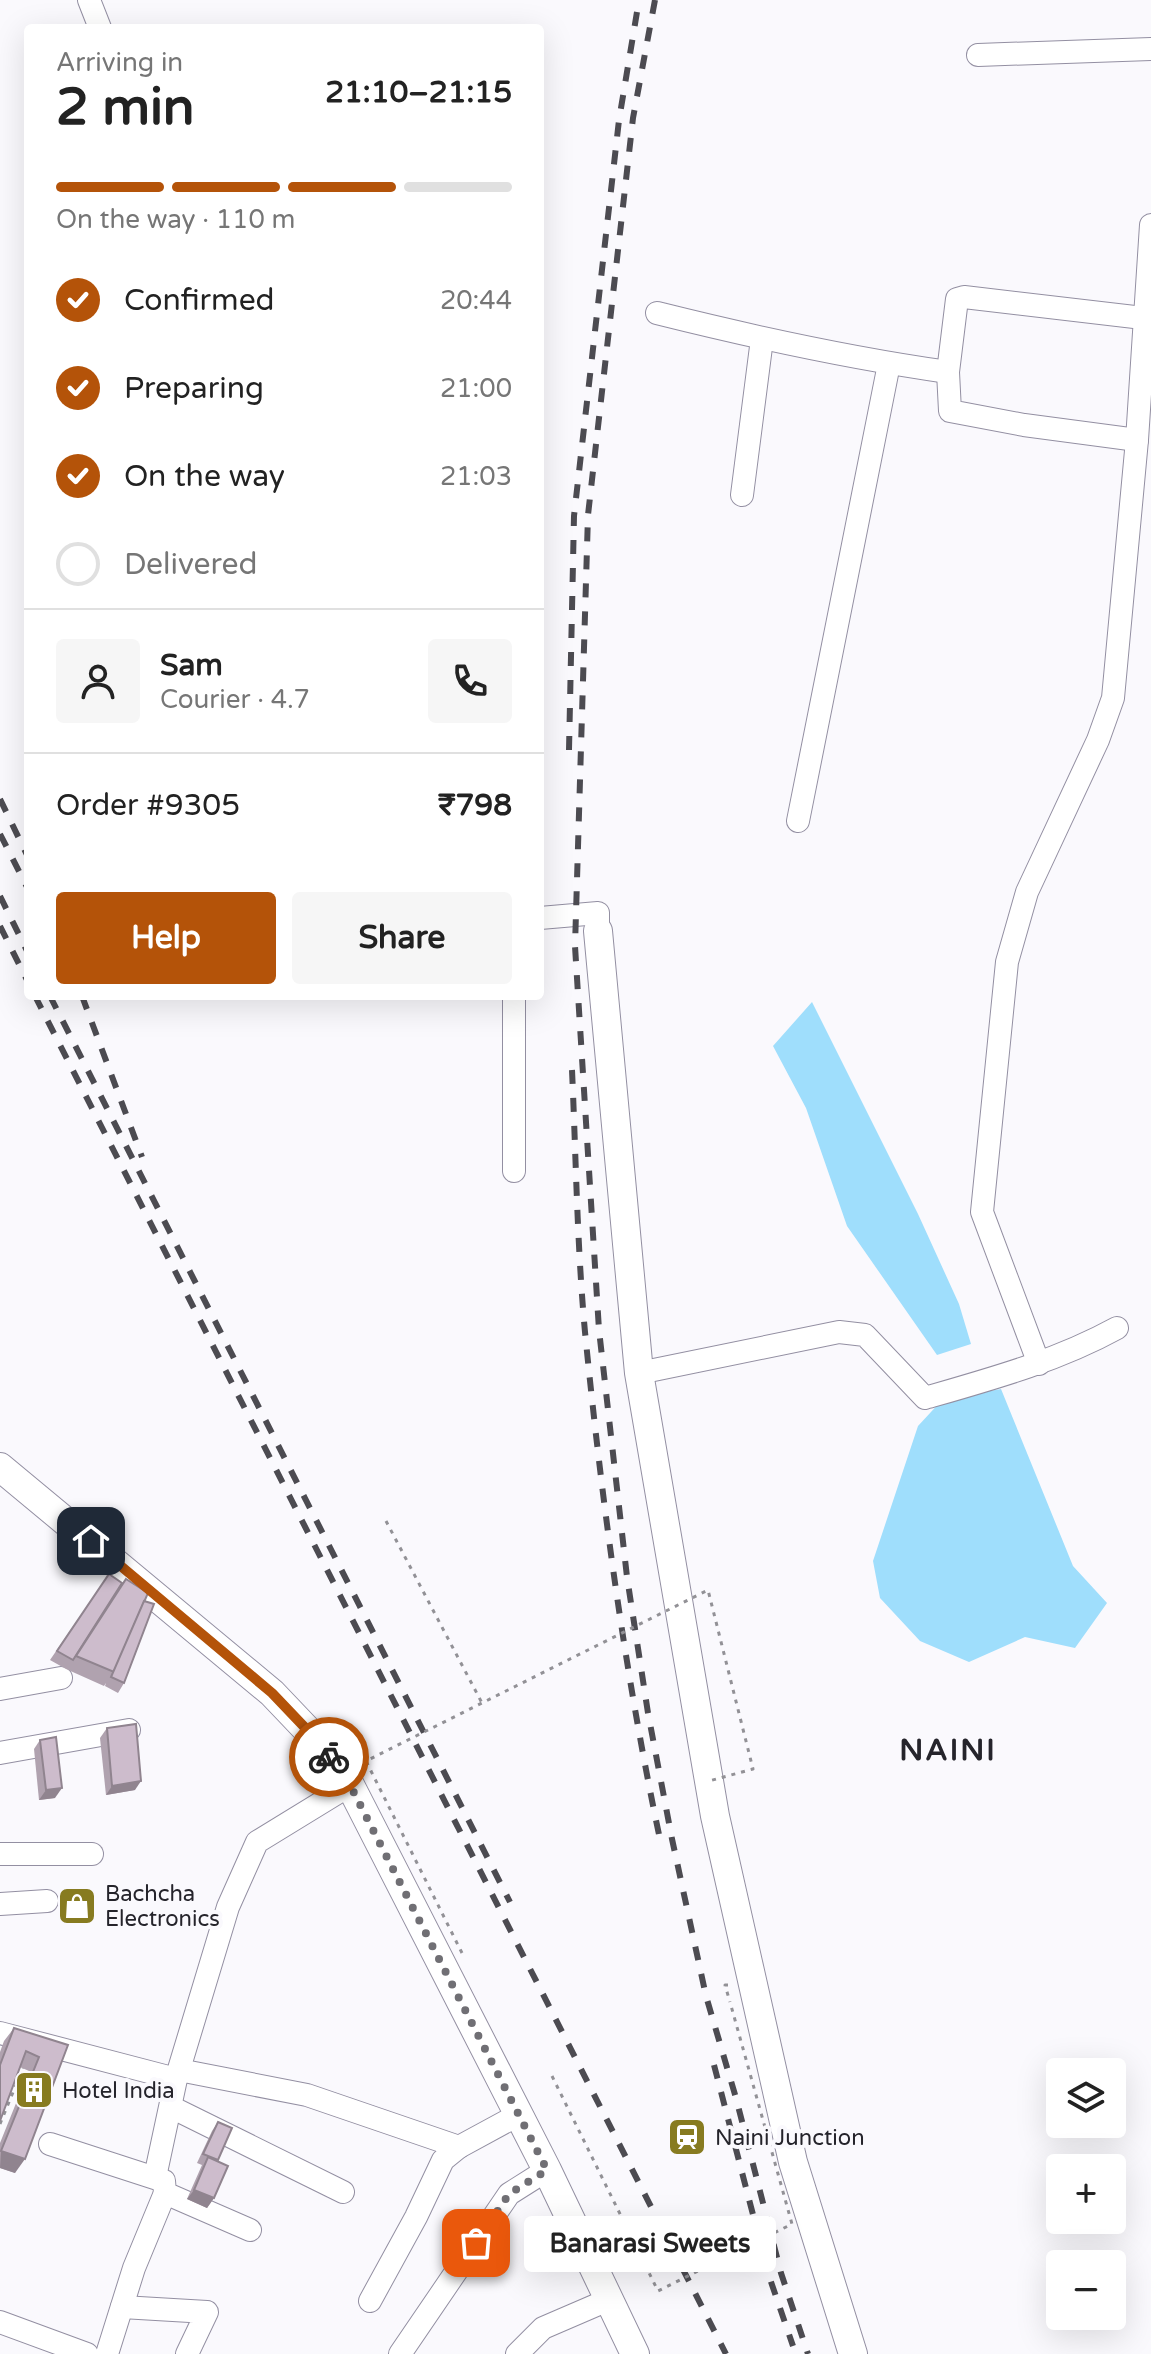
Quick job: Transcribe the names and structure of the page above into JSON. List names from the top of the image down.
{
  "districts": ["NAINI"],
  "places": {
    "shop": ["Bachcha Electronics"],
    "building": ["Hotel India"],
    "station": ["Naini Junction"],
    "other": ["Banarasi Sweets"]
  },
  "page": {
    "heading": ["2 min", "Arriving in", "21:10–21:15"],
    "panel": [
      "Sam",
      "Courier · 4.7",
      "Order #9305",
      "₹798"
    ],
    "bar": "On the way · 110 m",
    "list": [
      ["Confirmed", "20:44"],
      ["Preparing", "21:00"],
      ["On the way", "21:03"],
      "Delivered"
    ],
    "buttons": ["Help", "Share"],
    "map_buttons": ["+", "−"],
    "bubble": "Banarasi Sweets"
  }
}
